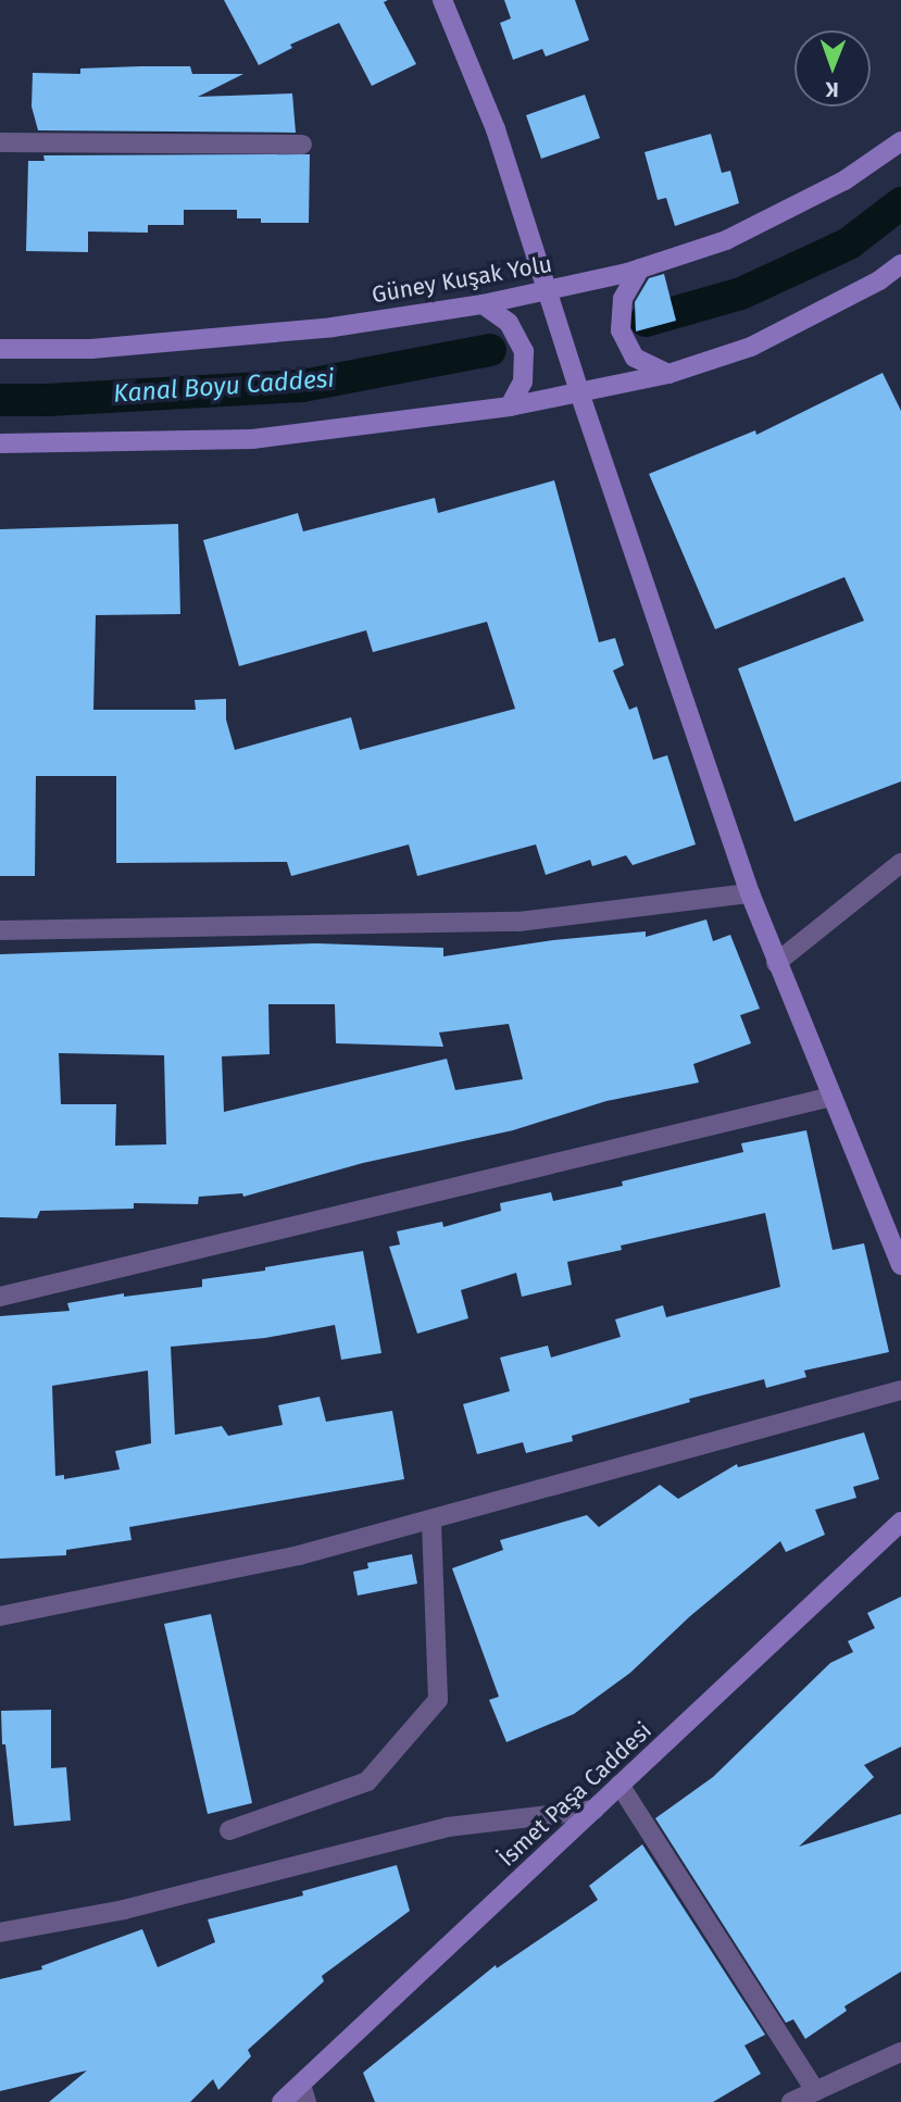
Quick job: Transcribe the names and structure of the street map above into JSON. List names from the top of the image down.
{
  "streets": {
    "main road": ["Güney Kuşak Yolu", "İsmet Paşa Caddesi"]
  },
  "water": ["Kanal Boyu Caddesi"],
  "north": "bottom"
}
